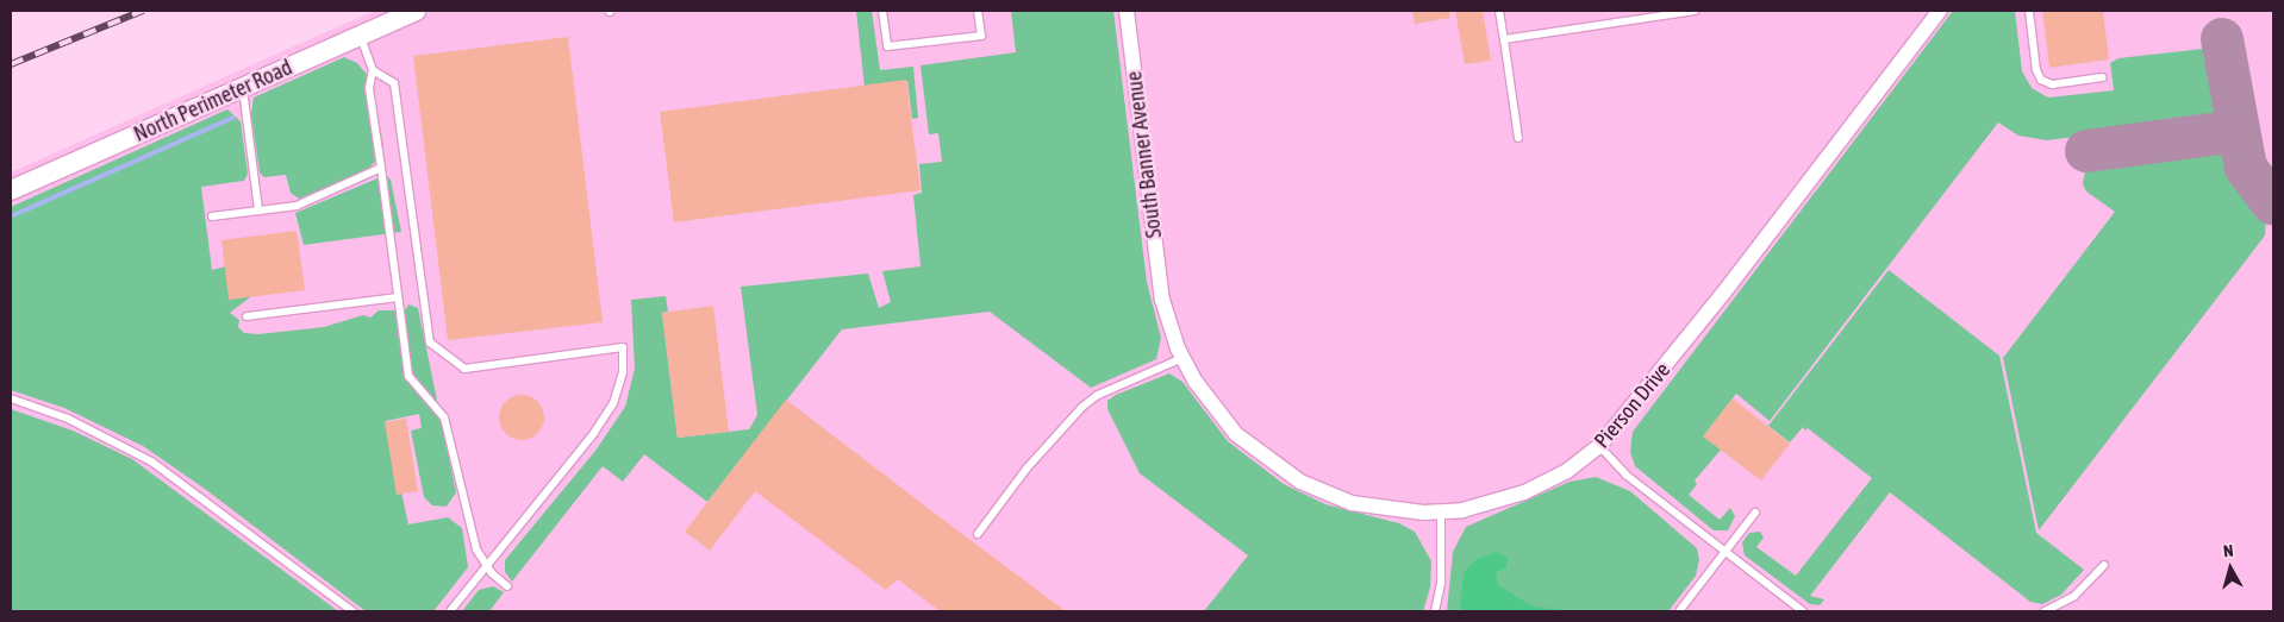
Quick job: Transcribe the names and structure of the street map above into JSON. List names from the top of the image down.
{
  "streets": {
    "street": ["North Perimeter Road", "South Banner Avenue", "Pierson Drive"]
  },
  "crossings": [
    ["South Banner Avenue", "Pierson Drive"]
  ],
  "north": "top"
}
